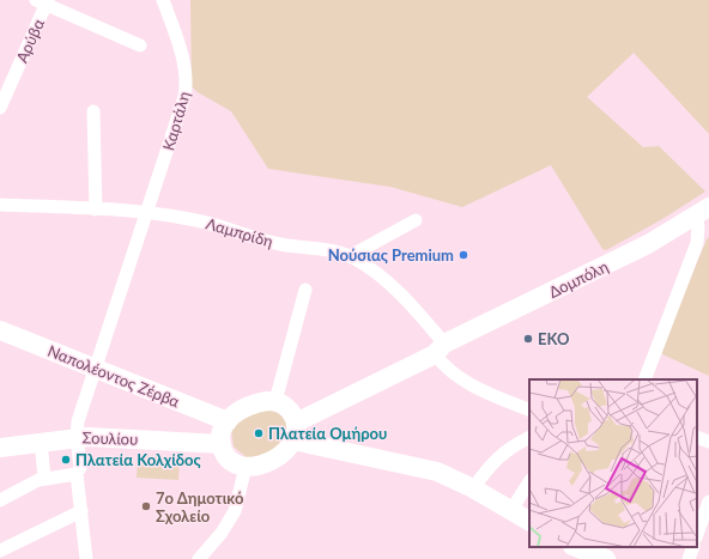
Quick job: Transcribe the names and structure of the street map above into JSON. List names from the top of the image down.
{
  "streets": {
    "main road": ["Δομπόλη", "Ναπολέοντος Ζέρβα", "Σουλίου"],
    "street": ["Αρύβα", "Καρτάλη", "Λαμπρίδη"]
  },
  "crossings": [
    ["Καρτάλη", "Λαμπρίδη"],
    ["Καρτάλη", "Ναπολέοντος Ζέρβα"],
    ["Καρτάλη", "Σουλίου"],
    ["Λαμπρίδη", "Δομπόλη"],
    ["Δομπόλη", "Ναπολέοντος Ζέρβα"],
    ["Δομπόλη", "Σουλίου"],
    ["Ναπολέοντος Ζέρβα", "Σουλίου"]
  ],
  "places": [
    "Νούσιας Premium",
    "EKO",
    "Πλατεία Ομήρου",
    "Πλατεία Κολχίδος",
    "7ο Δημοτικό Σχολείο"
  ]
}
